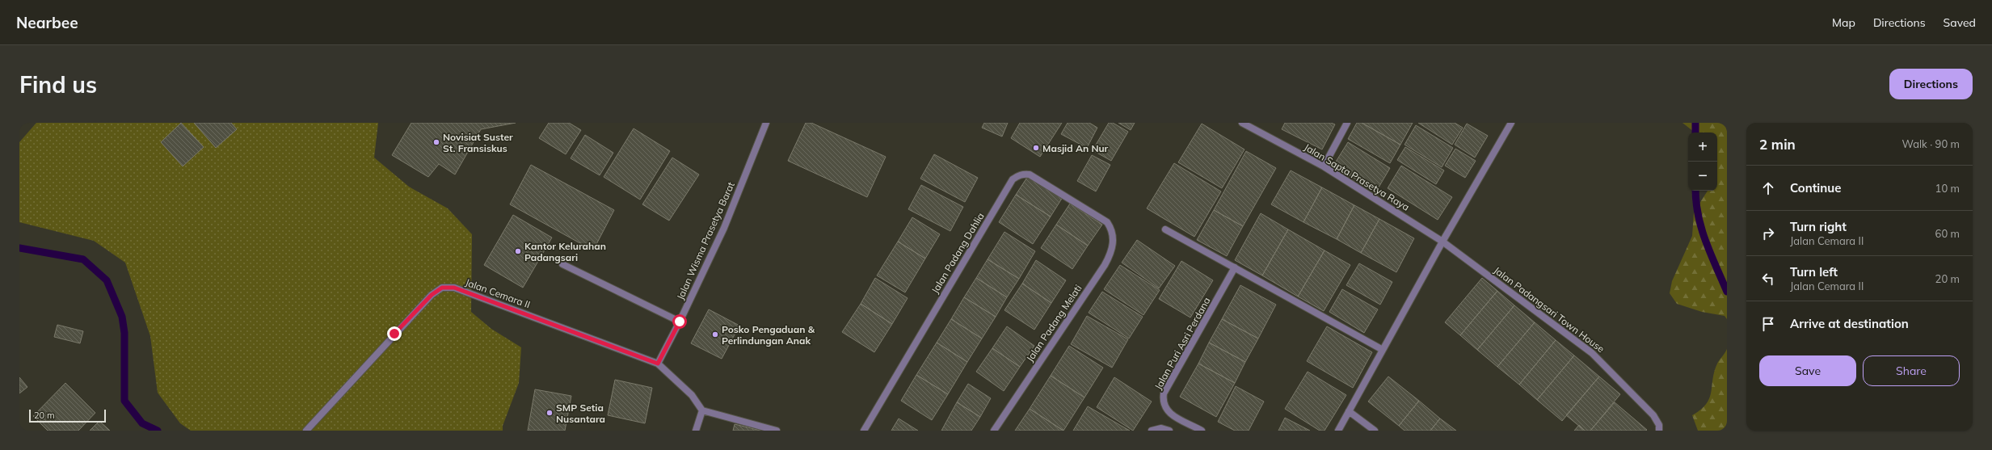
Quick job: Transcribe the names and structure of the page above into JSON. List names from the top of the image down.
{
  "streets": {
    "street": [
      "Jalan Sapta Prasetya Raya",
      "Jalan Wisma Prasetya Barat",
      "Jalan Padang Dahlia",
      "Jalan Cemara II",
      "Jalan Padangsari Town House",
      "Jalan Padang Melati",
      "Jalan Puri Asri Perdana"
    ]
  },
  "crossings": [
    ["Jalan Sapta Prasetya Raya", "Jalan Padangsari Town House"],
    ["Jalan Wisma Prasetya Barat", "Jalan Cemara II"],
    ["Jalan Padang Dahlia", "Jalan Padang Melati"]
  ],
  "places": [
    "Novisiat Suster St. Fransiskus",
    "Masjid An Nur",
    "Kantor Kelurahan Padangsari",
    "Posko Pengaduan & Perlindungan Anak",
    "SMP Setia Nusantara"
  ],
  "scale_bar": "20 m",
  "page": {
    "header": "Nearbee",
    "nav": ["Map", "Directions", "Saved"],
    "buttons": [
      "Directions",
      ["Save", "Share"]
    ],
    "title": "Find us",
    "heading": ["2 min", "Walk · 90 m"],
    "map_buttons": ["+", "−"],
    "list": [
      ["Continue", "10 m"],
      ["Turn right", "Jalan Cemara II", "60 m"],
      ["Turn left", "Jalan Cemara II", "20 m"],
      "Arrive at destination"
    ],
    "scale": "20 m"
  }
}
